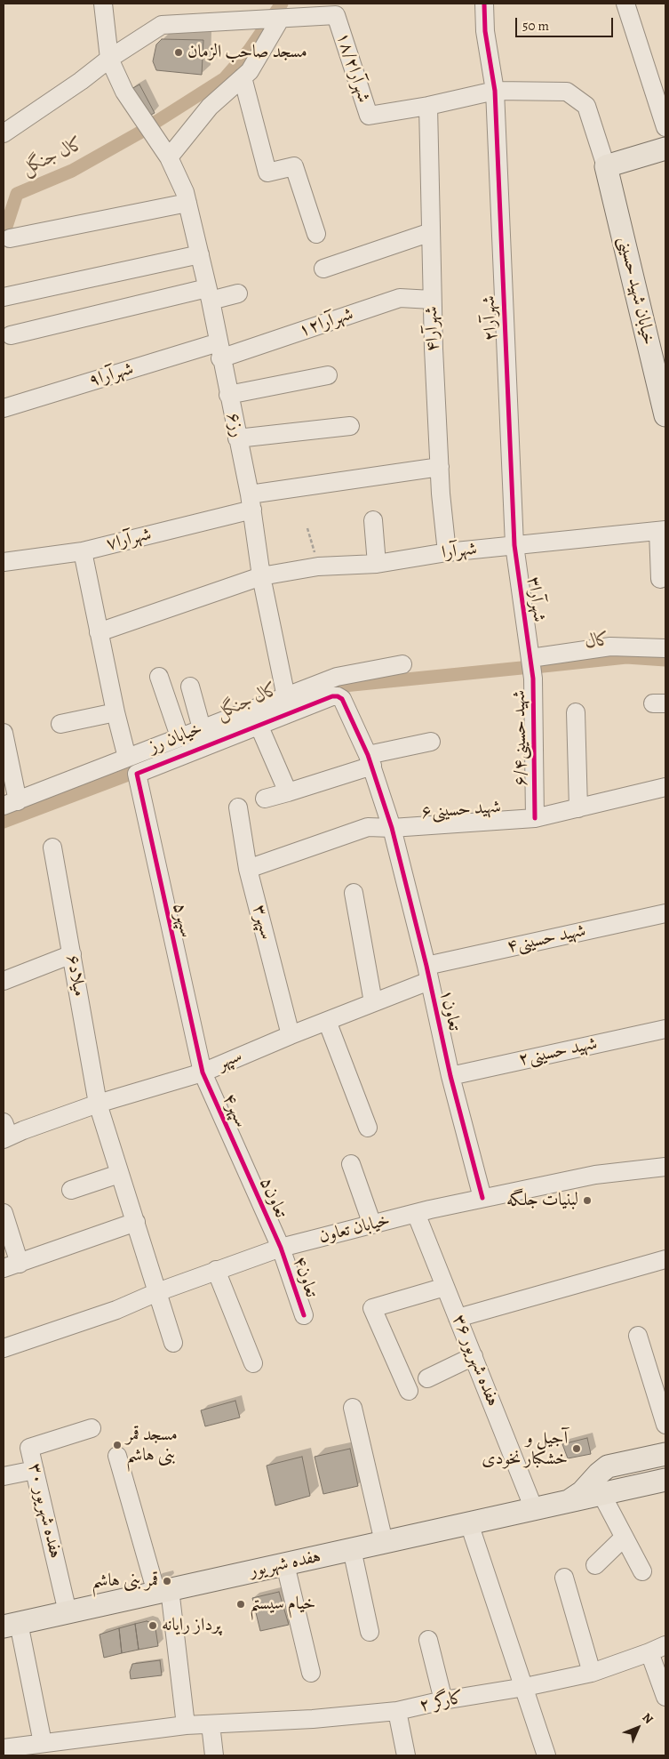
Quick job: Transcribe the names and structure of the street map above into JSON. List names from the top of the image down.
{
  "streets": {
    "main road": ["خیابان شهید حسینی", "هفده شهریور"],
    "street": [
      "شهرآرا۱۸/۲",
      "شهرآرا۲",
      "شهرآرا۱۲",
      "شهرآرا۴",
      "شهرآرا۹",
      "رز۶",
      "شهرآرا۷",
      "شهرآرا",
      "شهرآرا۳",
      "خیابان رز",
      "شهید حسینی۶/۴",
      "شهید حسینی۶",
      "سپهر۵",
      "سپهر۳",
      "شهید حسینی۴",
      "میلاد۶",
      "تعاون۱",
      "شهید حسینی۲",
      "سپهر",
      "سپهر۴",
      "تعاون۵",
      "خیابان تعاون",
      "تعاون۴",
      "هفده شهریور ۳۶",
      "هفده شهریور ۳۰",
      "کارگر ۲"
    ]
  },
  "crossings": [
    ["شهرآرا۱۸/۲", "شهرآرا۴"],
    ["شهرآرا۲", "شهرآرا"],
    ["شهرآرا۲", "شهرآرا۳"],
    ["شهرآرا۱۲", "شهرآرا۴"],
    ["شهرآرا۱۲", "شهرآرا۹"],
    ["شهرآرا۱۲", "رز۶"],
    ["شهرآرا۴", "شهرآرا۷"],
    ["شهرآرا۴", "شهرآرا"],
    ["شهرآرا۹", "رز۶"],
    ["رز۶", "شهرآرا۷"],
    ["رز۶", "شهرآرا"],
    ["رز۶", "خیابان رز"],
    ["شهرآرا", "شهرآرا۳"],
    ["شهرآرا۳", "شهید حسینی۶/۴"],
    ["شهید حسینی۶/۴", "شهید حسینی۶"],
    ["شهید حسینی۶", "سپهر۳"],
    ["شهید حسینی۶", "تعاون۱"],
    ["سپهر۵", "سپهر"],
    ["سپهر۵", "سپهر۴"],
    ["سپهر۳", "سپهر"],
    ["شهید حسینی۴", "تعاون۱"],
    ["شهید حسینی۴", "سپهر"],
    ["میلاد۶", "سپهر"],
    ["میلاد۶", "خیابان تعاون"],
    ["تعاون۱", "شهید حسینی۲"],
    ["تعاون۱", "سپهر"],
    ["تعاون۱", "خیابان تعاون"],
    ["سپهر", "سپهر۴"],
    ["سپهر۴", "تعاون۵"],
    ["تعاون۵", "خیابان تعاون"],
    ["تعاون۵", "تعاون۴"],
    ["خیابان تعاون", "تعاون۴"],
    ["خیابان تعاون", "هفده شهریور ۳۶"],
    ["هفده شهریور ۳۶", "هفده شهریور"],
    ["هفده شهریور ۳۰", "هفده شهریور"]
  ],
  "water": ["کال جنگل", "کال"],
  "places": [
    "مسجد صاحب الزمان",
    "لبنیات جلگه",
    "مسجد قمر بنی هاشم",
    "آجیل و خشکبار نخودی",
    "قمر بنی هاشم",
    "خیام سیستم",
    "پرداز رایانه"
  ],
  "scale_bar": "50 m",
  "north": "top right"
}
